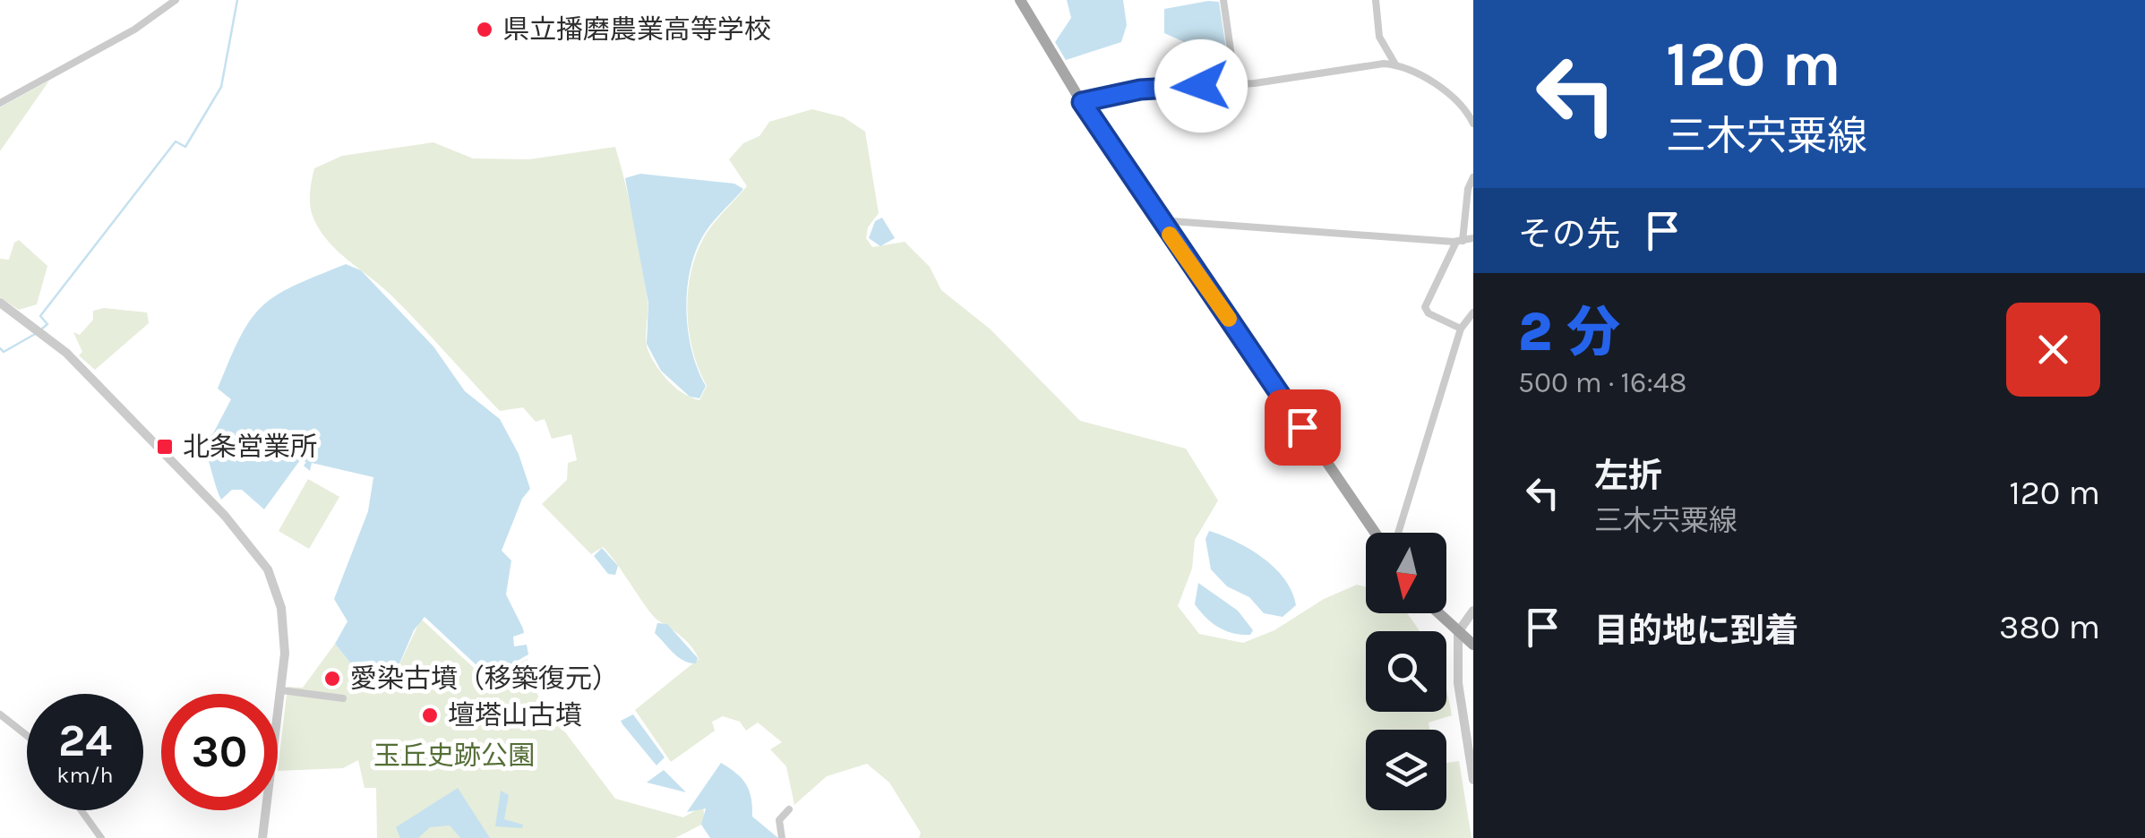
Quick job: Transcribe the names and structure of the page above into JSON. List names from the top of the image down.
{
  "parks": ["玉丘史跡公園"],
  "places": {
    "other": ["県立播磨農業高等学校", "愛染古墳（移築復元）", "壇塔山古墳"],
    "transit": ["北条営業所"]
  },
  "north": "bottom",
  "page": {
    "turn": ["120 m", "三木宍粟線"],
    "then": "その先",
    "heading": ["2 分", "500 m · 16:48"],
    "list": [
      {
        "name": "左折",
        "note": "三木宍粟線",
        "value": "120 m"
      },
      {
        "name": "目的地に到着",
        "value": "380 m"
      }
    ],
    "speed": "24 km/h",
    "limit": "30"
  }
}
